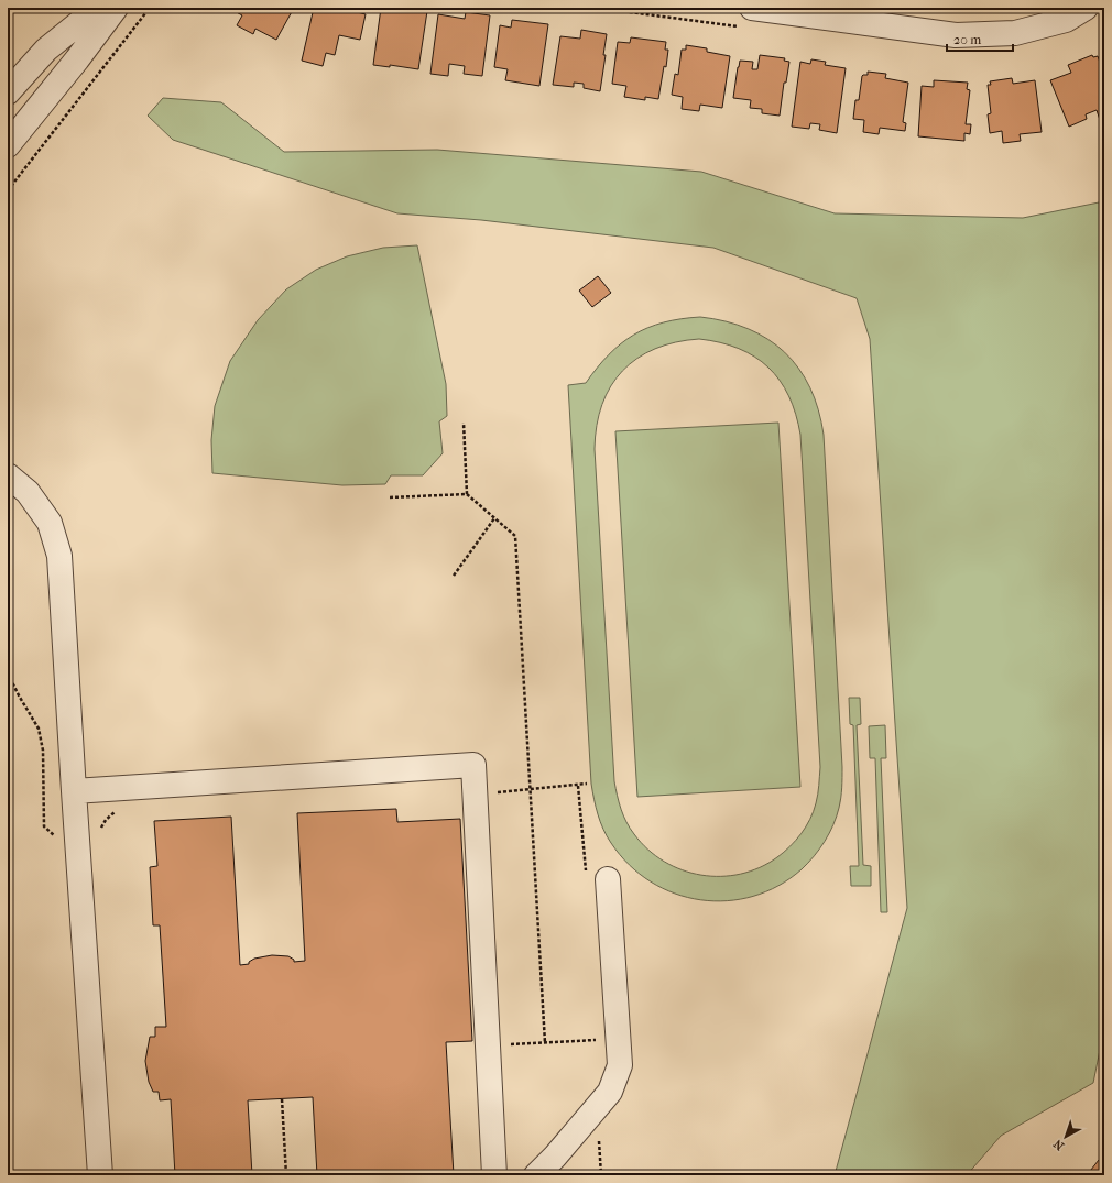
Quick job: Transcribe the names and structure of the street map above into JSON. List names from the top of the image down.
{
  "scale_bar": "20 m",
  "north": "bottom left"
}
